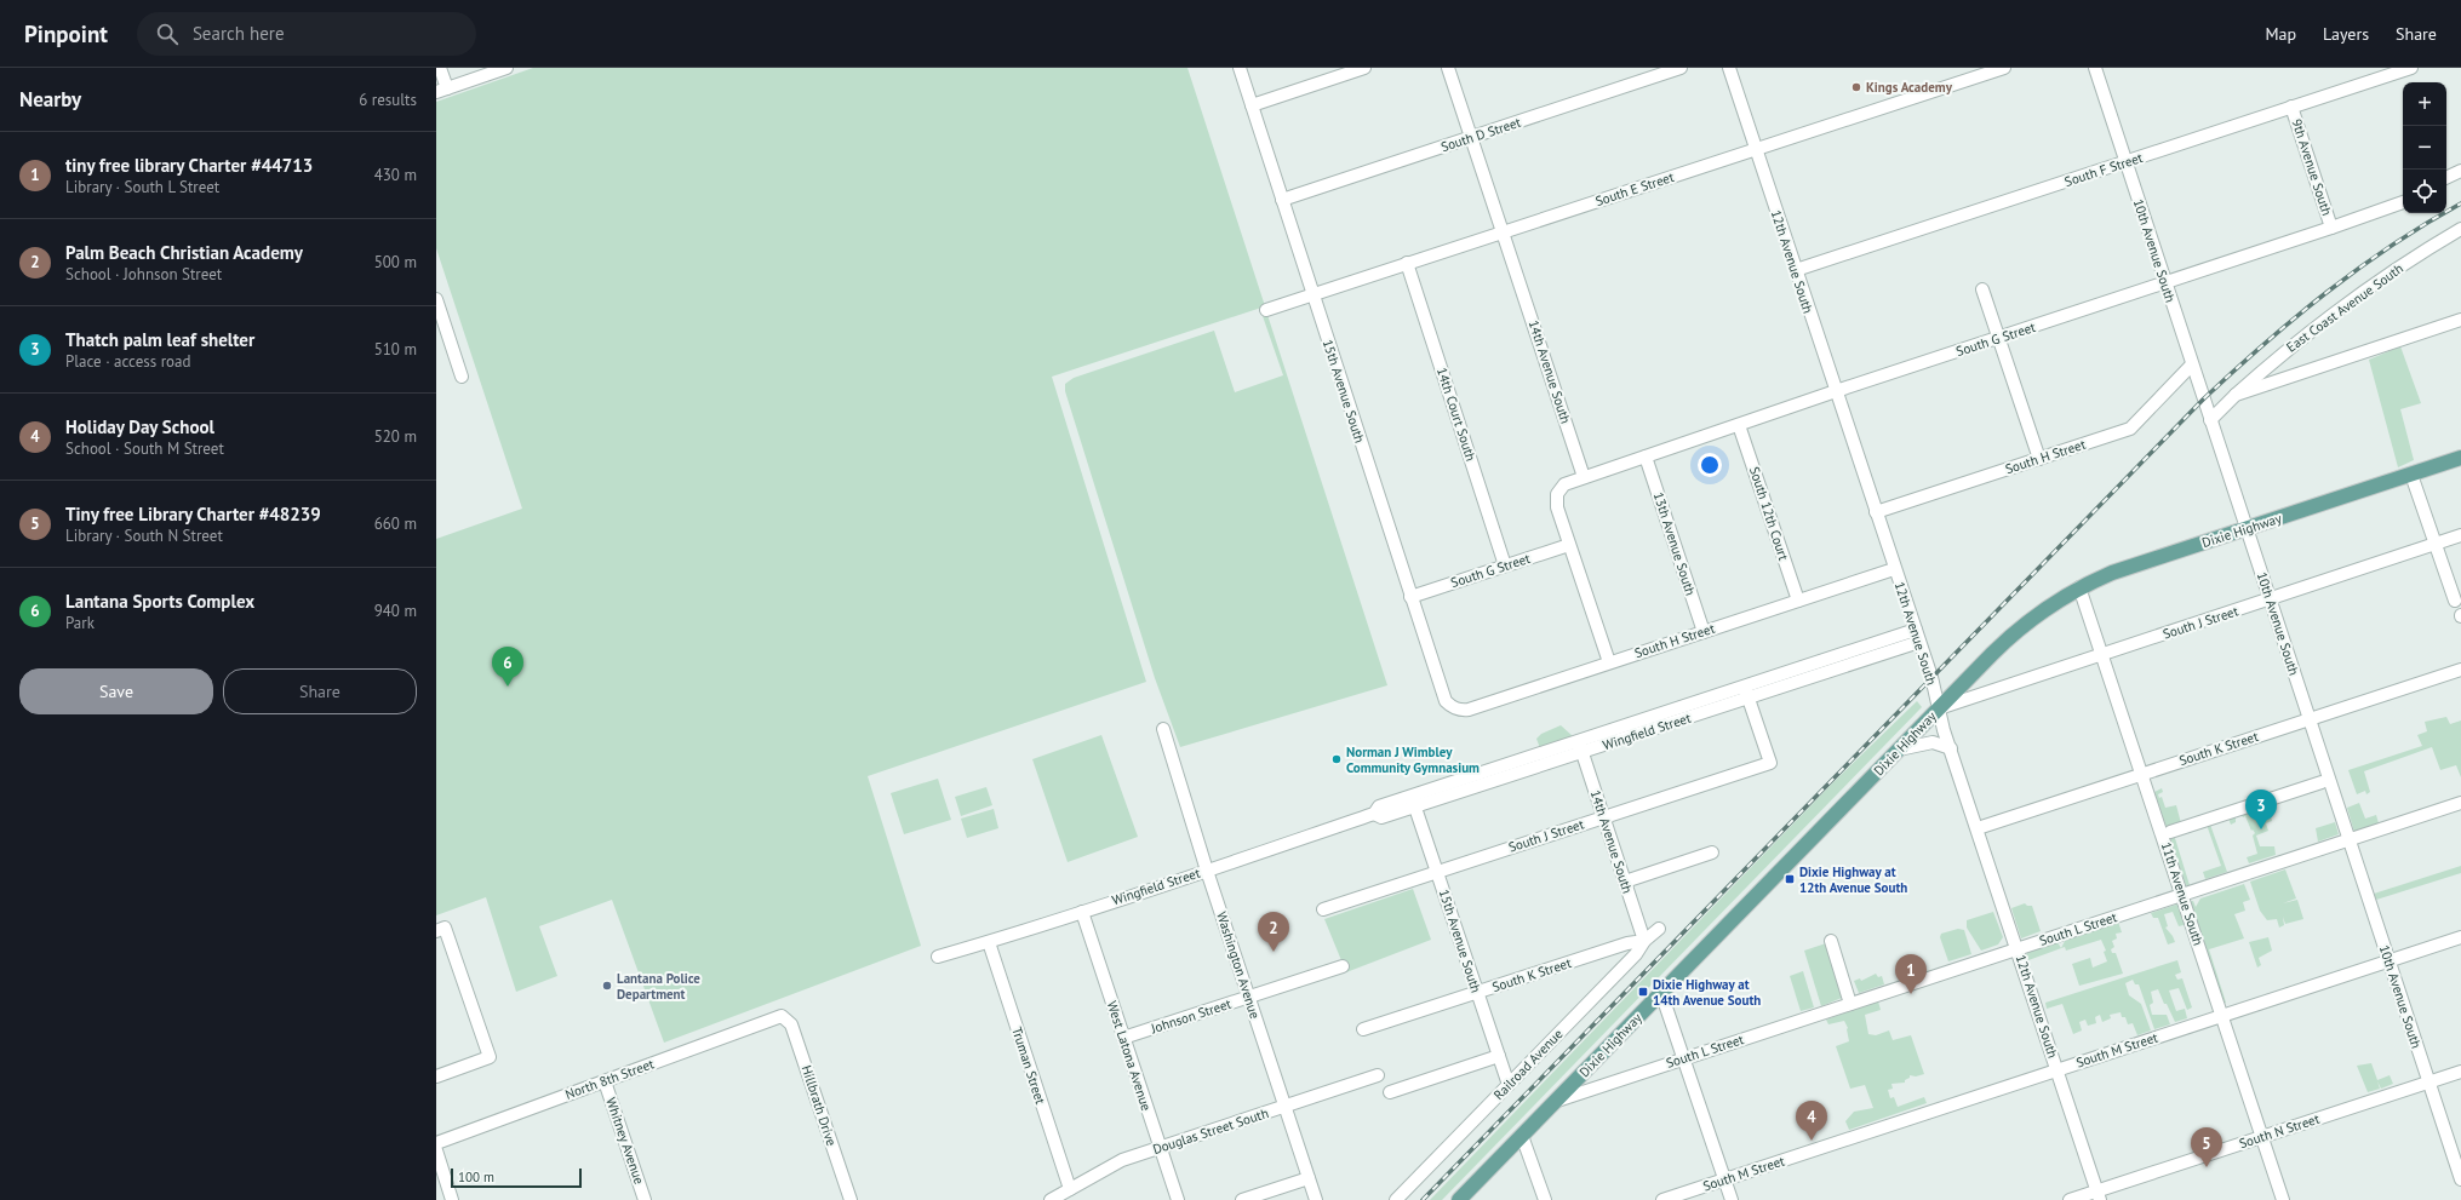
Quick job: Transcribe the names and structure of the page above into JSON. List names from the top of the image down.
{
  "streets": {
    "main road": ["Dixie Highway"],
    "street": [
      "South D Street",
      "9th Avenue South",
      "South F Street",
      "South E Street",
      "10th Avenue South",
      "12th Avenue South",
      "East Coast Avenue South",
      "South G Street",
      "14th Avenue South",
      "15th Avenue South",
      "14th Court South",
      "South H Street",
      "South 12th Court",
      "13th Avenue South",
      "South J Street",
      "Wingfield Street",
      "South K Street",
      "11th Avenue South",
      "South L Street",
      "Washington Avenue",
      "Johnson Street",
      "South M Street",
      "West Latona Avenue",
      "Railroad Avenue",
      "Truman Street",
      "North 8th Street",
      "Hillbrath Drive",
      "Douglas Street South",
      "South N Street",
      "Whitney Avenue"
    ]
  },
  "crossings": [
    ["South D Street", "14th Avenue South"],
    ["South D Street", "15th Avenue South"],
    ["9th Avenue South", "South F Street"],
    ["9th Avenue South", "South G Street"],
    ["South F Street", "10th Avenue South"],
    ["South F Street", "12th Avenue South"],
    ["South E Street", "12th Avenue South"],
    ["South E Street", "14th Avenue South"],
    ["South E Street", "15th Avenue South"],
    ["South E Street", "14th Court South"],
    ["10th Avenue South", "South G Street"],
    ["10th Avenue South", "South H Street"],
    ["10th Avenue South", "Dixie Highway"],
    ["10th Avenue South", "South J Street"],
    ["10th Avenue South", "South K Street"],
    ["10th Avenue South", "South L Street"],
    ["10th Avenue South", "South M Street"],
    ["10th Avenue South", "South N Street"],
    ["12th Avenue South", "South G Street"],
    ["12th Avenue South", "South H Street"],
    ["12th Avenue South", "Dixie Highway"],
    ["12th Avenue South", "South J Street"],
    ["12th Avenue South", "Wingfield Street"],
    ["12th Avenue South", "South K Street"],
    ["12th Avenue South", "South L Street"],
    ["12th Avenue South", "South M Street"],
    ["12th Avenue South", "South N Street"],
    ["South G Street", "14th Avenue South"],
    ["South G Street", "15th Avenue South"],
    ["South G Street", "14th Court South"],
    ["South G Street", "South 12th Court"],
    ["South G Street", "13th Avenue South"],
    ["14th Avenue South", "South J Street"],
    ["14th Avenue South", "Wingfield Street"],
    ["14th Avenue South", "South K Street"],
    ["14th Avenue South", "Railroad Avenue"],
    ["15th Avenue South", "South H Street"],
    ["15th Avenue South", "South J Street"],
    ["15th Avenue South", "Wingfield Street"],
    ["15th Avenue South", "South K Street"],
    ["15th Avenue South", "Railroad Avenue"],
    ["South H Street", "South 12th Court"],
    ["South H Street", "13th Avenue South"],
    ["Dixie Highway", "South J Street"],
    ["Dixie Highway", "11th Avenue South"],
    ["Dixie Highway", "South L Street"],
    ["South J Street", "Wingfield Street"],
    ["South J Street", "11th Avenue South"],
    ["Wingfield Street", "Washington Avenue"],
    ["Wingfield Street", "West Latona Avenue"],
    ["Wingfield Street", "Truman Street"],
    ["South K Street", "11th Avenue South"],
    ["South K Street", "Railroad Avenue"],
    ["11th Avenue South", "South L Street"],
    ["11th Avenue South", "South M Street"],
    ["11th Avenue South", "South N Street"],
    ["Washington Avenue", "Johnson Street"],
    ["Washington Avenue", "Douglas Street South"],
    ["Johnson Street", "West Latona Avenue"],
    ["West Latona Avenue", "Douglas Street South"],
    ["Truman Street", "Douglas Street South"],
    ["North 8th Street", "Hillbrath Drive"],
    ["North 8th Street", "Whitney Avenue"]
  ],
  "places": {
    "other": ["Kings Academy", "Norman J Wimbley Community Gymnasium", "Lantana Police Department"],
    "transit": ["Dixie Highway at 12th Avenue South", "Dixie Highway at 14th Avenue South"]
  },
  "scale_bar": "100 m",
  "page": {
    "header": "Pinpoint",
    "search": "Search here",
    "nav": ["Map", "Layers", "Share"],
    "heading": ["Nearby", "6 results"],
    "map_buttons": ["+", "−"],
    "list": [
      {
        "mark": "1",
        "name": "tiny free library Charter #44713",
        "note": "Library · South L Street",
        "value": "430 m"
      },
      {
        "mark": "2",
        "name": "Palm Beach Christian Academy",
        "note": "School · Johnson Street",
        "value": "500 m"
      },
      {
        "mark": "3",
        "name": "Thatch palm leaf shelter",
        "note": "Place · access road",
        "value": "510 m"
      },
      {
        "mark": "4",
        "name": "Holiday Day School",
        "note": "School · South M Street",
        "value": "520 m"
      },
      {
        "mark": "5",
        "name": "Tiny free Library Charter #48239",
        "note": "Library · South N Street",
        "value": "660 m"
      },
      {
        "mark": "6",
        "name": "Lantana Sports Complex",
        "note": "Park",
        "value": "940 m"
      }
    ],
    "pins": [
      "6",
      "3",
      "2",
      "1",
      "4",
      "5"
    ],
    "buttons": ["Save", "Share"],
    "scale": "100 m"
  }
}
